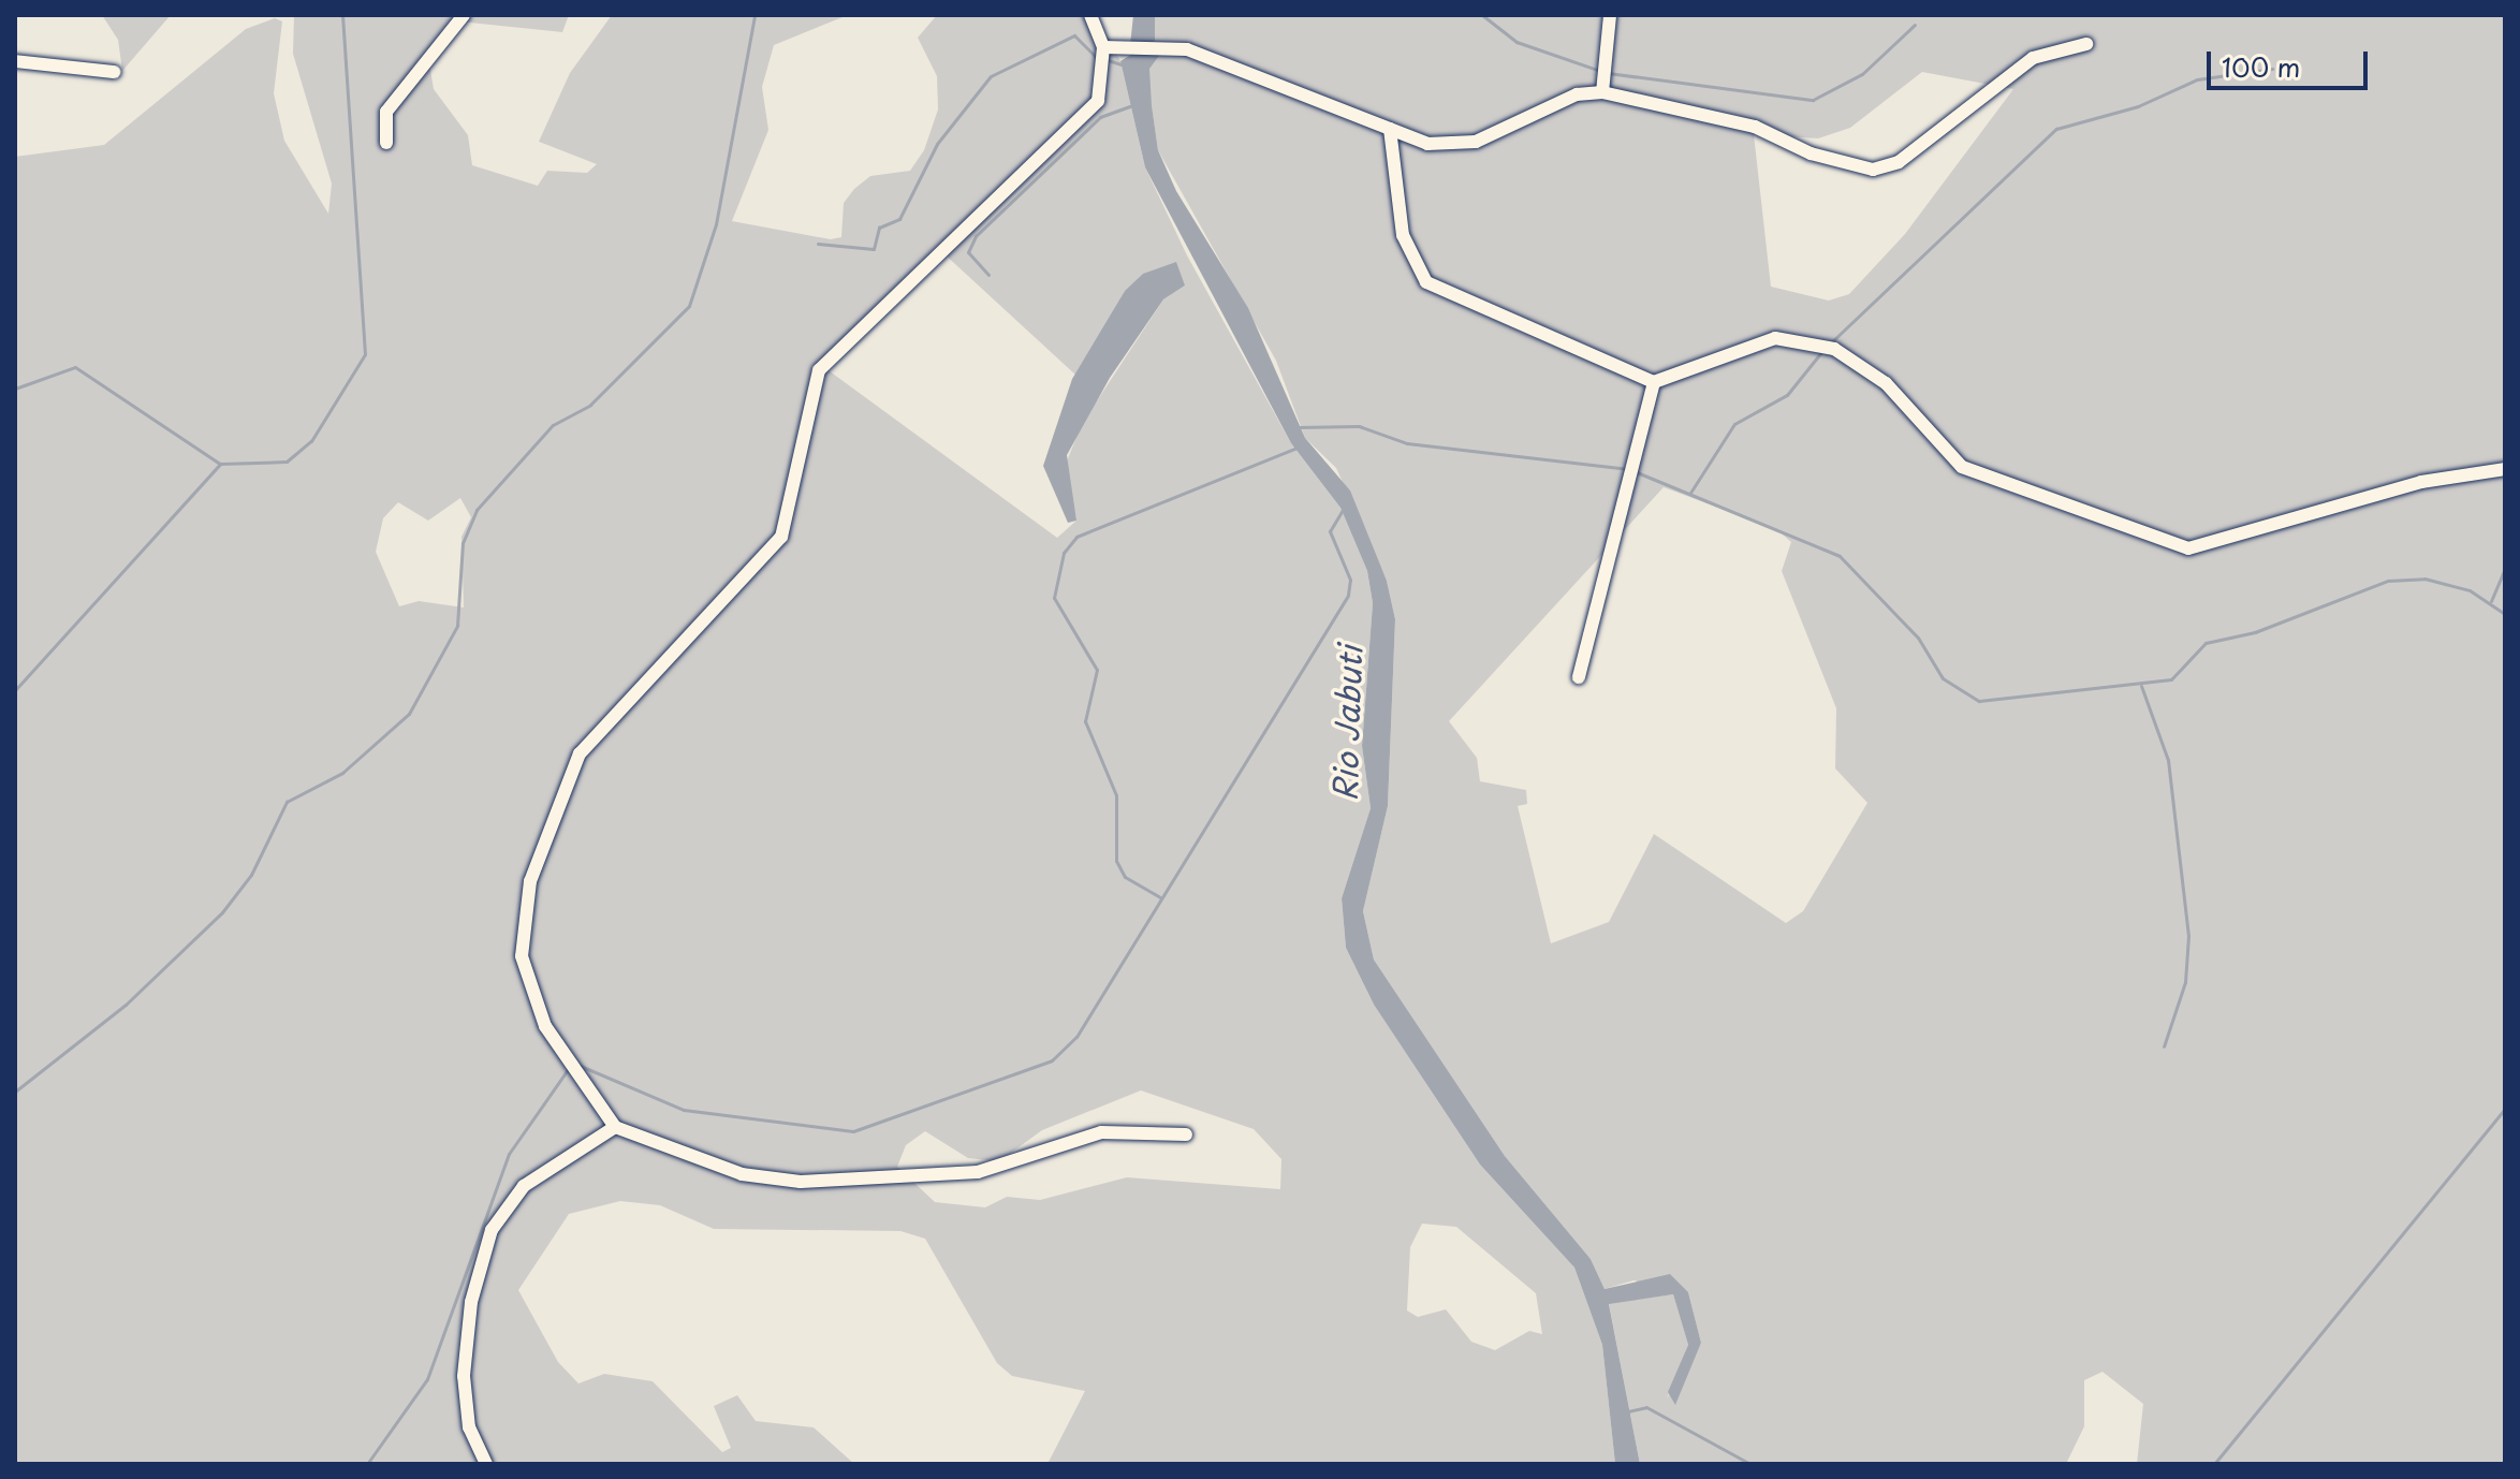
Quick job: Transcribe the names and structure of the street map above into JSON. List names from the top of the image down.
{
  "water": ["Rio Jabuti"],
  "scale_bar": "100 m"
}
